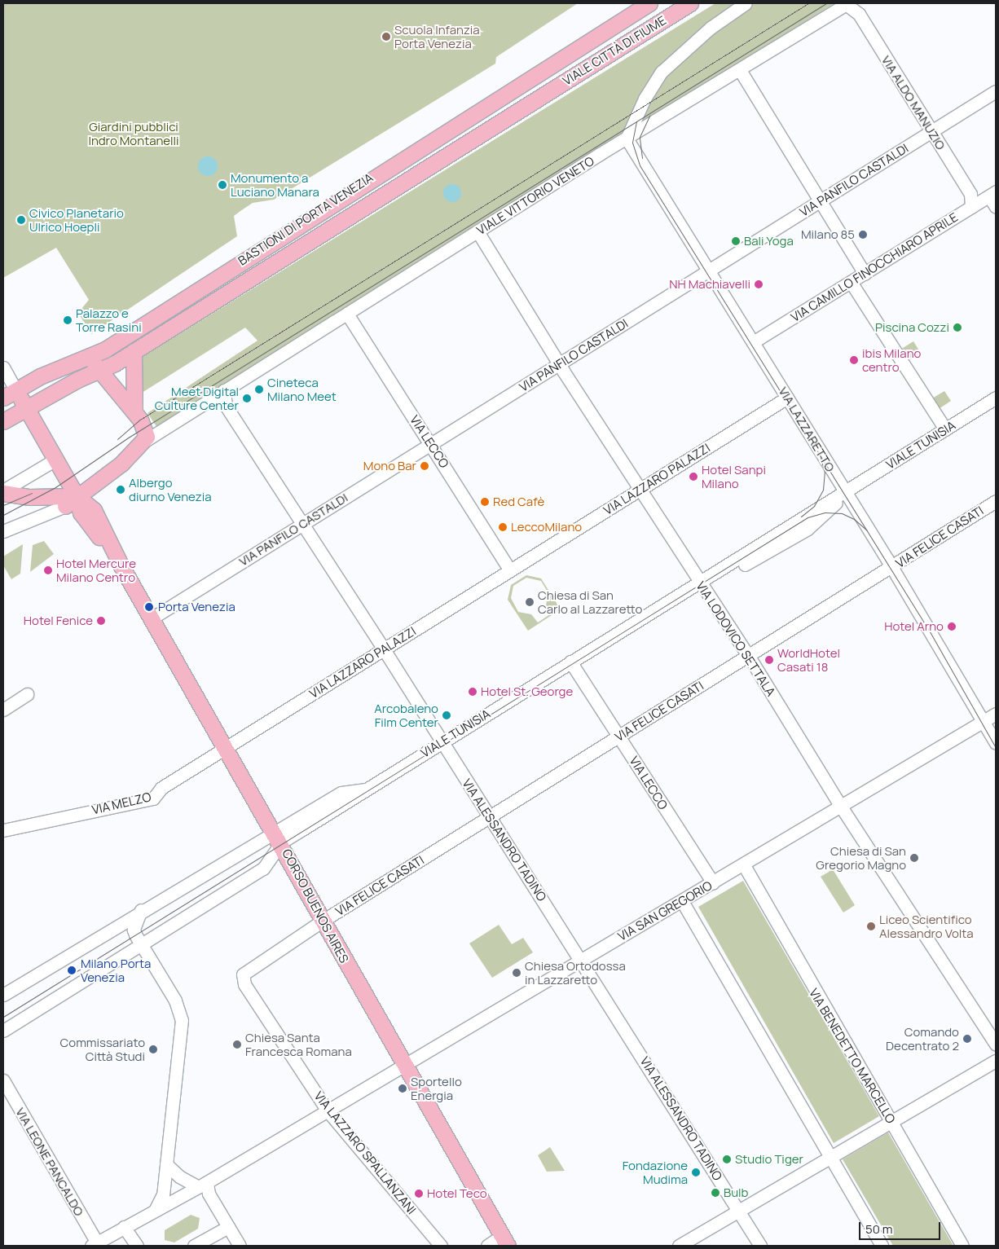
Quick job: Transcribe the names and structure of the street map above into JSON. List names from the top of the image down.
{
  "streets": {
    "main road": ["VIALE CITTÀ DI FIUME", "BASTIONI DI PORTA VENEZIA", "CORSO BUENOS AIRES"],
    "street": [
      "VIA ALDO MANUZIO",
      "VIA PANFILO CASTALDI",
      "VIALE VITTORIO VENETO",
      "VIA CAMILLO FINOCCHIARO APRILE",
      "VIA LAZZARETTO",
      "VIA LECCO",
      "VIALE TUNISIA",
      "VIA LAZZARO PALAZZI",
      "VIA FELICE CASATI",
      "VIA LODOVICO SETTALA",
      "VIA MELZO",
      "VIA ALESSANDRO TADINO",
      "VIA SAN GREGORIO",
      "VIA BENEDETTO MARCELLO",
      "VIA LAZZARO SPALLANZANI",
      "VIA LEONE PANCALDO"
    ]
  },
  "crossings": [
    ["VIALE CITTÀ DI FIUME", "BASTIONI DI PORTA VENEZIA"],
    ["VIA ALDO MANUZIO", "VIA PANFILO CASTALDI"],
    ["VIA ALDO MANUZIO", "VIALE VITTORIO VENETO"],
    ["VIA ALDO MANUZIO", "VIA CAMILLO FINOCCHIARO APRILE"],
    ["VIA PANFILO CASTALDI", "VIA LAZZARETTO"],
    ["VIA PANFILO CASTALDI", "VIA LECCO"],
    ["VIA PANFILO CASTALDI", "VIA LODOVICO SETTALA"],
    ["VIA PANFILO CASTALDI", "VIA ALESSANDRO TADINO"],
    ["VIA PANFILO CASTALDI", "CORSO BUENOS AIRES"],
    ["VIALE VITTORIO VENETO", "VIA LAZZARETTO"],
    ["VIALE VITTORIO VENETO", "VIA LECCO"],
    ["VIALE VITTORIO VENETO", "VIA LODOVICO SETTALA"],
    ["VIALE VITTORIO VENETO", "VIA ALESSANDRO TADINO"],
    ["VIA CAMILLO FINOCCHIARO APRILE", "VIA LAZZARETTO"],
    ["VIA LAZZARETTO", "VIALE TUNISIA"],
    ["VIA LAZZARETTO", "VIA LAZZARO PALAZZI"],
    ["VIA LAZZARETTO", "VIA FELICE CASATI"],
    ["VIA LAZZARETTO", "VIA SAN GREGORIO"],
    ["VIA LECCO", "VIALE TUNISIA"],
    ["VIA LECCO", "VIA LAZZARO PALAZZI"],
    ["VIA LECCO", "VIA FELICE CASATI"],
    ["VIA LECCO", "VIA SAN GREGORIO"],
    ["VIALE TUNISIA", "VIA LODOVICO SETTALA"],
    ["VIALE TUNISIA", "VIA ALESSANDRO TADINO"],
    ["VIALE TUNISIA", "CORSO BUENOS AIRES"],
    ["VIA LAZZARO PALAZZI", "VIA LODOVICO SETTALA"],
    ["VIA LAZZARO PALAZZI", "VIA MELZO"],
    ["VIA LAZZARO PALAZZI", "VIA ALESSANDRO TADINO"],
    ["VIA LAZZARO PALAZZI", "CORSO BUENOS AIRES"],
    ["VIA FELICE CASATI", "VIA LODOVICO SETTALA"],
    ["VIA FELICE CASATI", "VIA ALESSANDRO TADINO"],
    ["VIA FELICE CASATI", "CORSO BUENOS AIRES"],
    ["VIA FELICE CASATI", "VIA LAZZARO SPALLANZANI"],
    ["VIA LODOVICO SETTALA", "VIA SAN GREGORIO"],
    ["VIA MELZO", "CORSO BUENOS AIRES"],
    ["VIA ALESSANDRO TADINO", "VIA SAN GREGORIO"],
    ["CORSO BUENOS AIRES", "VIA SAN GREGORIO"],
    ["VIA SAN GREGORIO", "VIA BENEDETTO MARCELLO"],
    ["VIA SAN GREGORIO", "VIA LAZZARO SPALLANZANI"],
    ["VIA SAN GREGORIO", "VIA LEONE PANCALDO"]
  ],
  "parks": ["Giardini pubblici Indro Montanelli"],
  "places": [
    "Scuola Infanzia Porta Venezia",
    "Monumento a Luciano Manara",
    "Civico Planetario Ulrico Hoepli",
    "Milano 85",
    "Bali Yoga",
    "NH Machiavelli",
    "Palazzo e Torre Rasini",
    "Piscina Cozzi",
    "ibis Milano centro",
    "Cineteca Milano Meet",
    "Meet Digital Culture Center",
    "Mono Bar",
    "Hotel Sanpi Milano",
    "Albergo diurno Venezia",
    "Red Cafè",
    "LeccoMilano",
    "Hotel Mercure Milano Centro",
    "Chiesa di San Carlo al Lazzaretto",
    "Porta Venezia",
    "Hotel Fenice",
    "Hotel Arno",
    "WorldHotel Casati 18",
    "Hotel St. George",
    "Arcobaleno Film Center",
    "Chiesa di San Gregorio Magno",
    "Liceo Scientifico Alessandro Volta",
    "Milano Porta Venezia",
    "Chiesa Ortodossa in Lazzaretto",
    "Comando Decentrato 2",
    "Chiesa Santa Francesca Romana",
    "Commissariato Città Studi",
    "Sportello Energia",
    "Studio Tiger",
    "Fondazione Mudima",
    "Bulb",
    "Hotel Teco"
  ],
  "scale_bar": "50 m"
}
